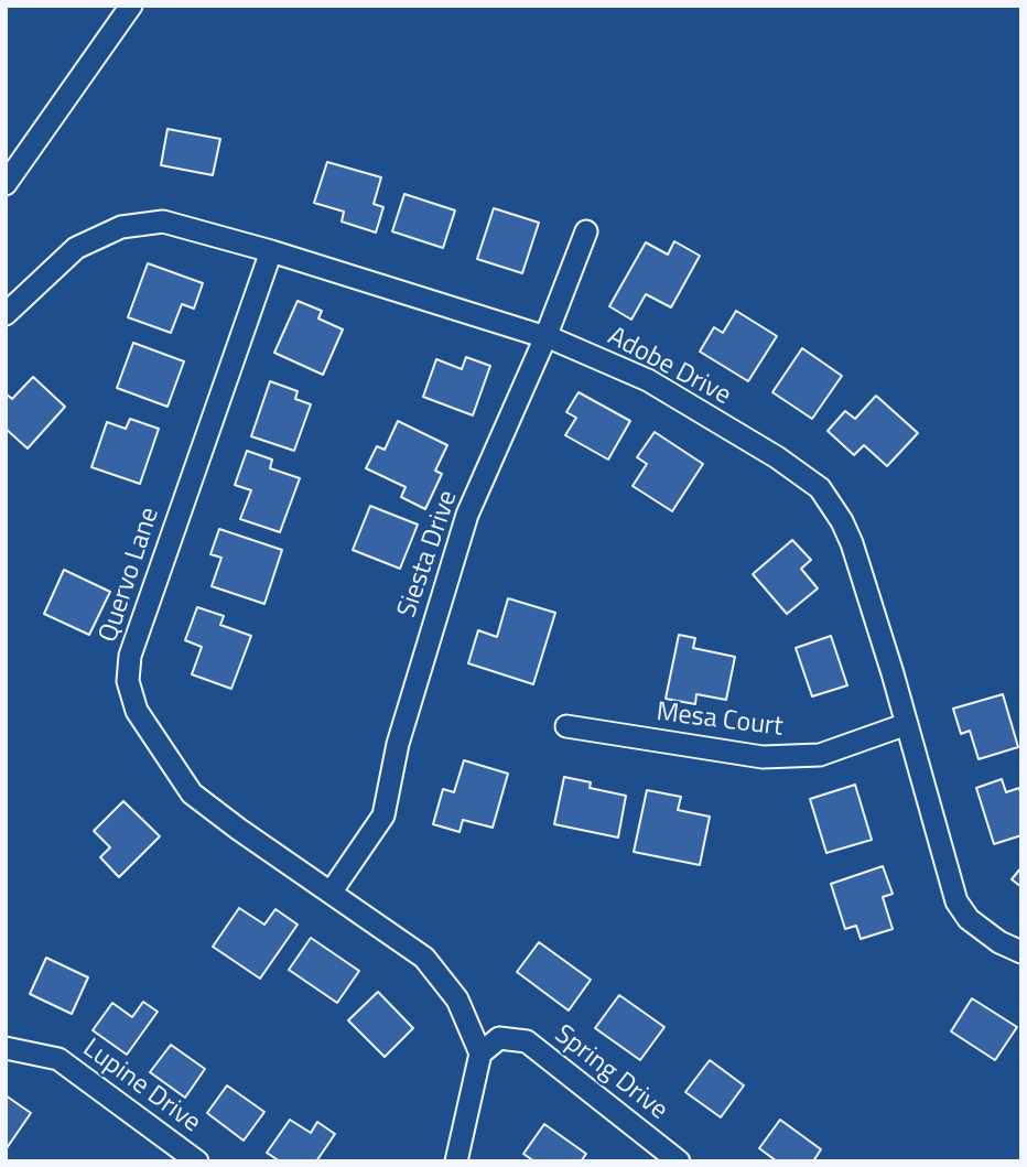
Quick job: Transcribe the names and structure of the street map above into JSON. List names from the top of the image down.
{
  "streets": {
    "street": [
      "Adobe Drive",
      "Siesta Drive",
      "Quervo Lane",
      "Mesa Court",
      "Spring Drive",
      "Lupine Drive"
    ]
  },
  "crossings": [
    ["Adobe Drive", "Siesta Drive"],
    ["Adobe Drive", "Quervo Lane"],
    ["Adobe Drive", "Mesa Court"],
    ["Siesta Drive", "Quervo Lane"],
    ["Quervo Lane", "Spring Drive"]
  ]
}
